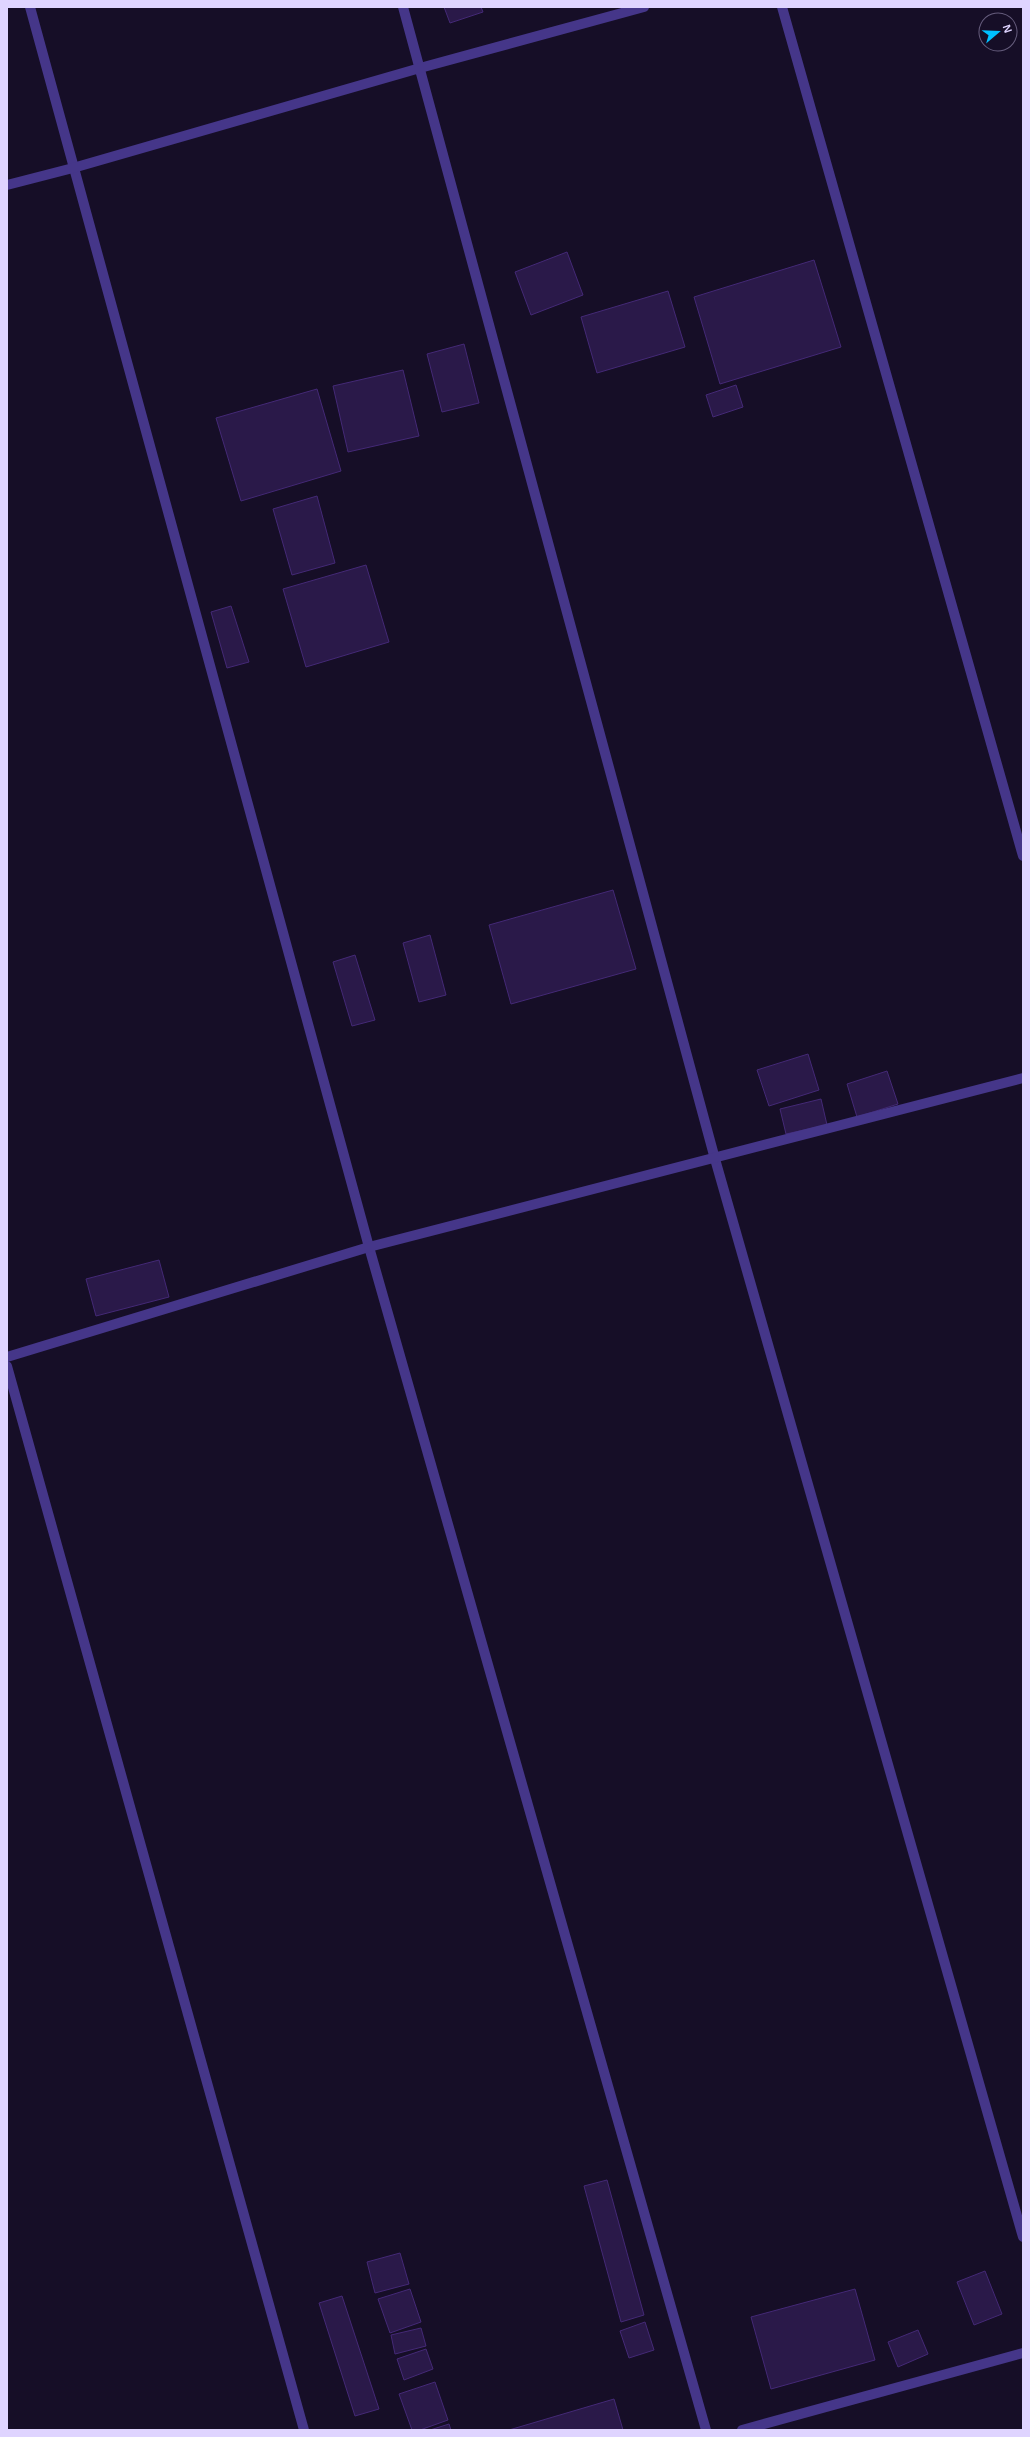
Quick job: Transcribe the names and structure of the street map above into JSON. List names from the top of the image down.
{
  "north": "right"
}
